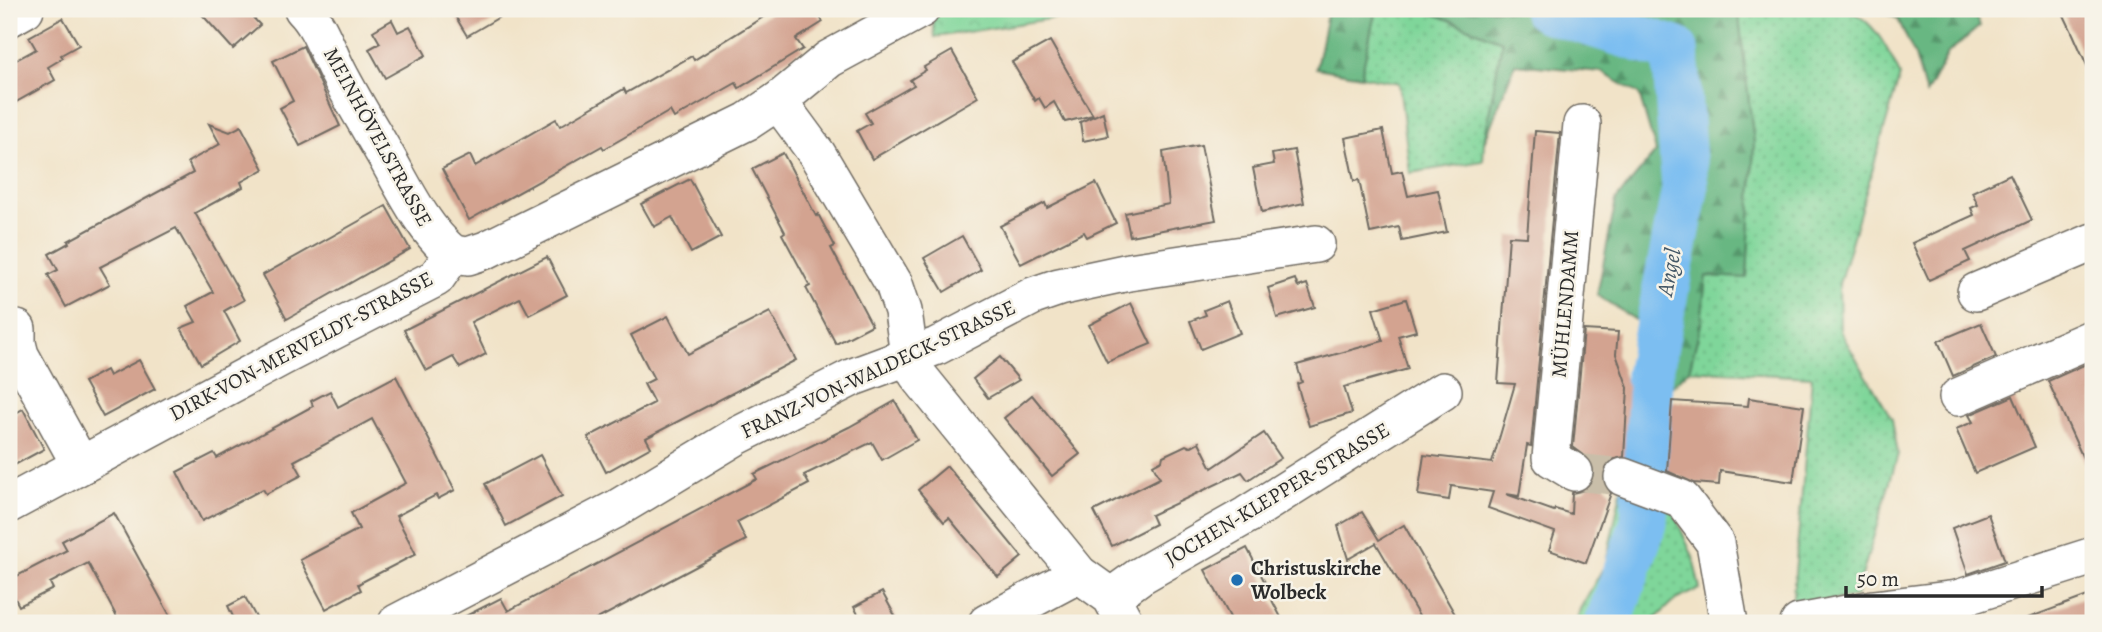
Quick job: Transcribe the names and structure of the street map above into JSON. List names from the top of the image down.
{
  "streets": {
    "street": [
      "MEINHÖVELSTRASSE",
      "MÜHLENDAMM",
      "DIRK-VON-MERVELDT-STRASSE",
      "FRANZ-VON-WALDECK-STRASSE",
      "JOCHEN-KLEPPER-STRASSE"
    ]
  },
  "crossings": [
    ["MEINHÖVELSTRASSE", "DIRK-VON-MERVELDT-STRASSE"]
  ],
  "water": ["Angel"],
  "places": ["Christuskirche Wolbeck"],
  "scale_bar": "50 m"
}
